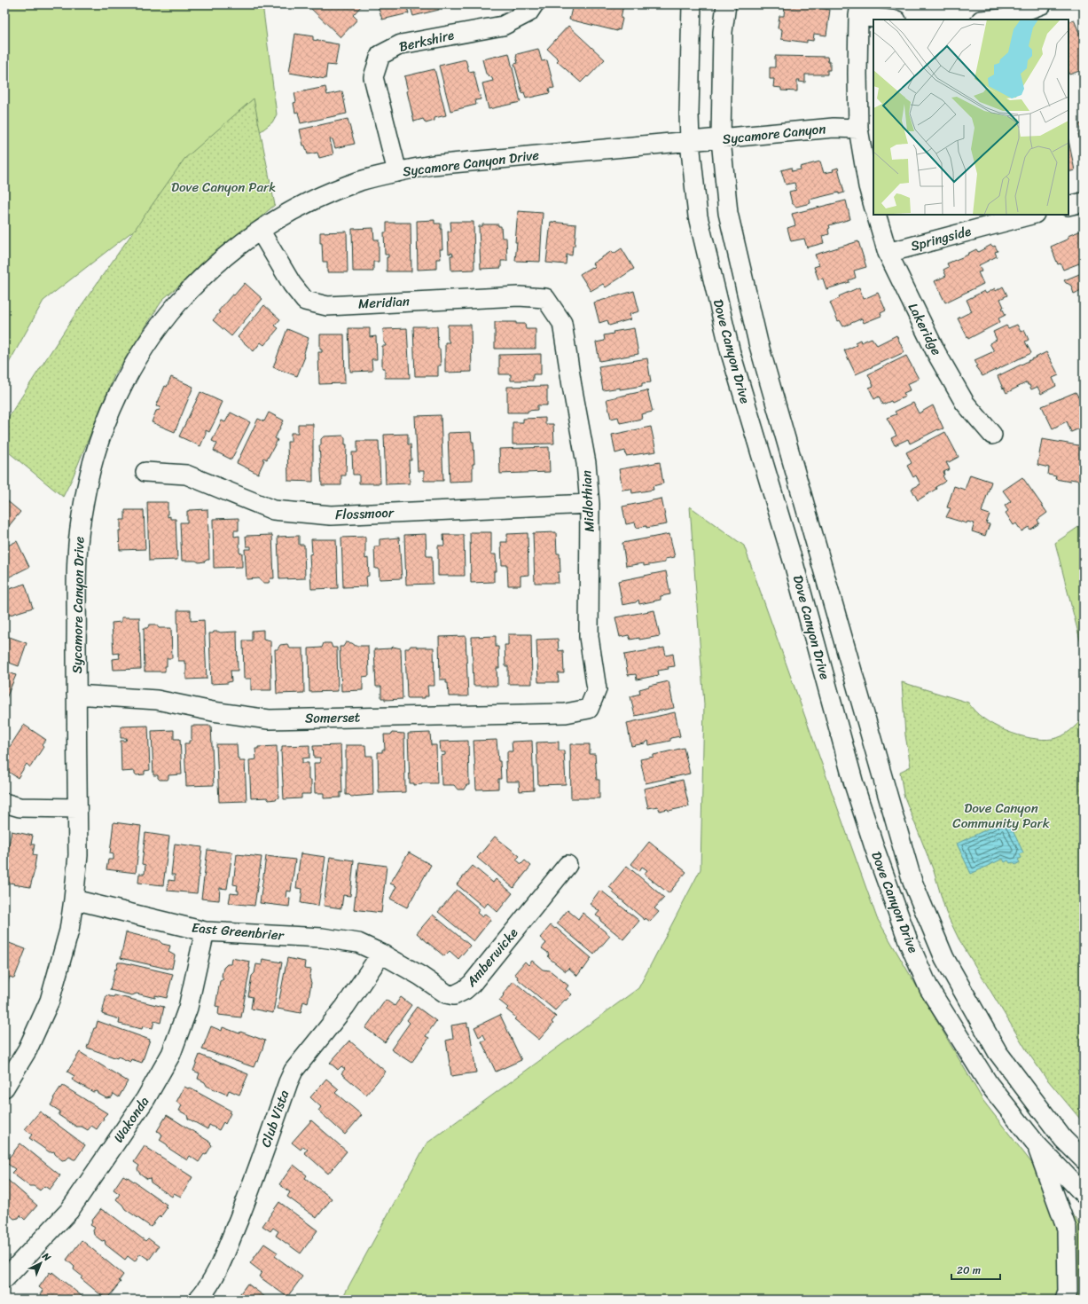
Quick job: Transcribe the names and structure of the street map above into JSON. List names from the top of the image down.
{
  "streets": {
    "street": [
      "Berkshire",
      "Sycamore Canyon",
      "Sycamore Canyon Drive",
      "Springside",
      "Meridian",
      "Lakeridge",
      "Dove Canyon Drive",
      "Midlothian",
      "Flossmoor",
      "Somerset",
      "East Greenbrier",
      "Amberwicke",
      "Club Vista",
      "Wakonda"
    ]
  },
  "crossings": [
    ["Berkshire", "Sycamore Canyon Drive"],
    ["Sycamore Canyon", "Sycamore Canyon Drive"],
    ["Sycamore Canyon", "Dove Canyon Drive"],
    ["Sycamore Canyon Drive", "Meridian"],
    ["Sycamore Canyon Drive", "Dove Canyon Drive"],
    ["Sycamore Canyon Drive", "Somerset"],
    ["Sycamore Canyon Drive", "East Greenbrier"],
    ["Springside", "Lakeridge"],
    ["Meridian", "Midlothian"],
    ["Midlothian", "Flossmoor"],
    ["Midlothian", "Somerset"],
    ["East Greenbrier", "Amberwicke"],
    ["East Greenbrier", "Club Vista"],
    ["East Greenbrier", "Wakonda"],
    ["Amberwicke", "Club Vista"]
  ],
  "parks": ["Dove Canyon Park", "Dove Canyon Community Park"],
  "scale_bar": "20 m",
  "north": "top right"
}
